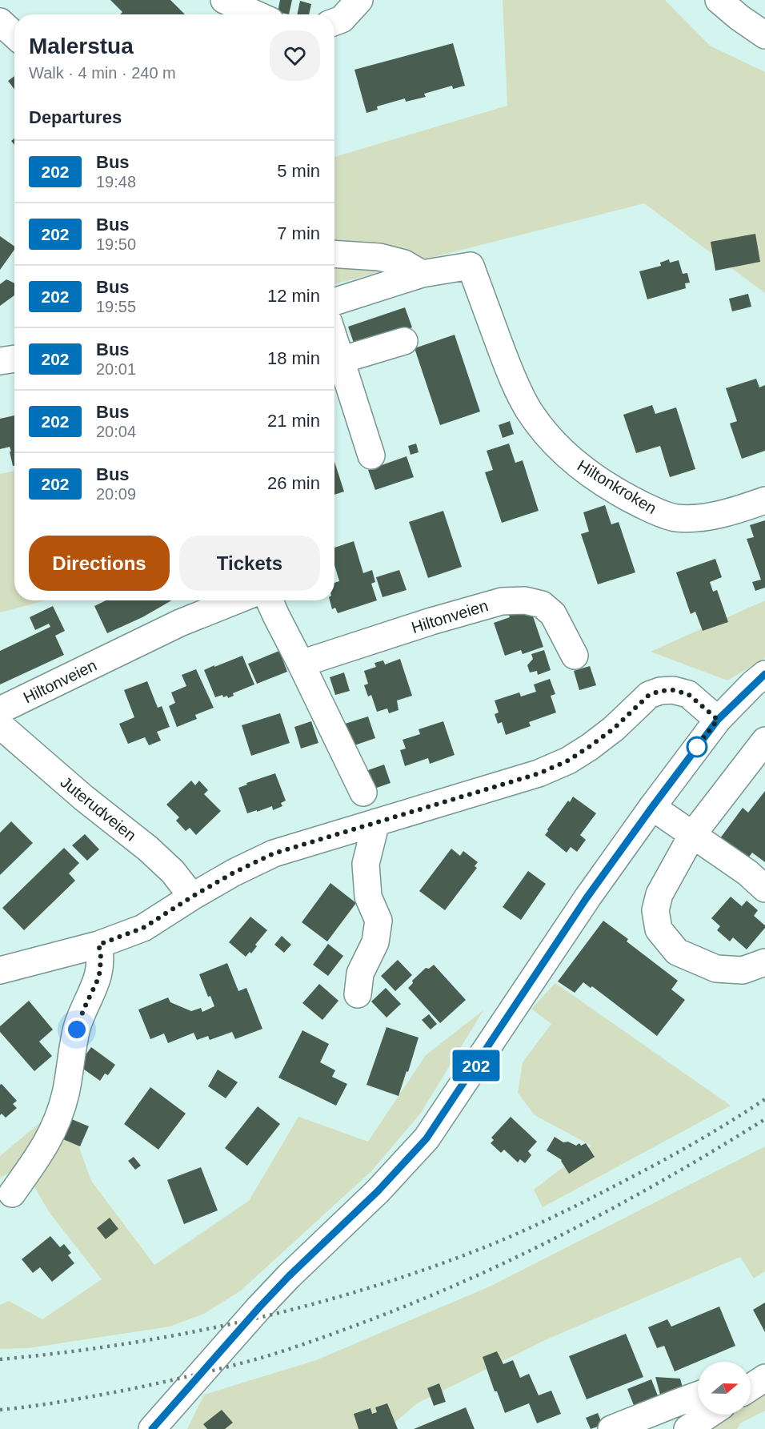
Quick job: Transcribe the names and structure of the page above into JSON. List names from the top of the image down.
{
  "streets": {
    "street": ["Hiltonkroken", "Hiltonveien", "Juterudveien"]
  },
  "lines": ["bus line 202"],
  "north": "right",
  "page": {
    "on_map": "202",
    "heading": [
      ["Malerstua", "Walk · 4 min · 240 m"],
      "Departures"
    ],
    "list": [
      {
        "mark": "202",
        "name": "Bus",
        "note": "19:48",
        "value": "5 min"
      },
      {
        "mark": "202",
        "name": "Bus",
        "note": "19:50",
        "value": "7 min"
      },
      {
        "mark": "202",
        "name": "Bus",
        "note": "19:55",
        "value": "12 min"
      },
      {
        "mark": "202",
        "name": "Bus",
        "note": "20:01",
        "value": "18 min"
      },
      {
        "mark": "202",
        "name": "Bus",
        "note": "20:04",
        "value": "21 min"
      },
      {
        "mark": "202",
        "name": "Bus",
        "note": "20:09",
        "value": "26 min"
      }
    ],
    "buttons": ["Directions", "Tickets"]
  }
}
